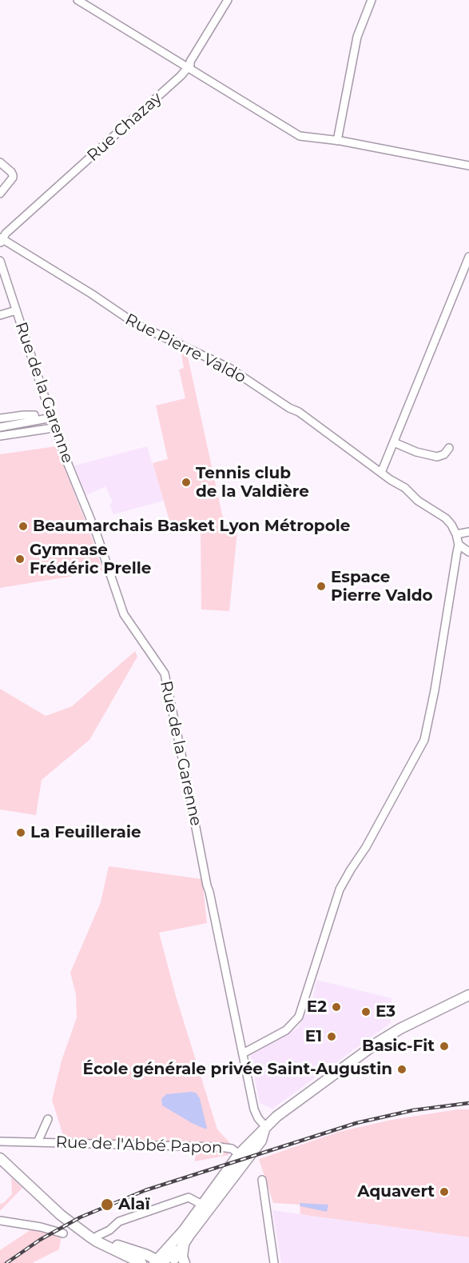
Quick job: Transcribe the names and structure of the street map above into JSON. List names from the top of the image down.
{
  "streets": {
    "street": [
      "Rue Chazay",
      "Rue Pierre Valdo",
      "Rue de la Garenne",
      "Rue de l'Abbé Papon"
    ]
  },
  "crossings": [
    ["Rue Chazay", "Rue Pierre Valdo"]
  ],
  "places": [
    "Tennis club de la Valdière",
    "Beaumarchais Basket Lyon Métropole",
    "Gymnase Frédéric Prelle",
    "Espace Pierre Valdo",
    "La Feuilleraie",
    "E2",
    "E3",
    "E1",
    "Basic-Fit",
    "École générale privée Saint-Augustin",
    "Aquavert",
    "Alaï"
  ]
}
